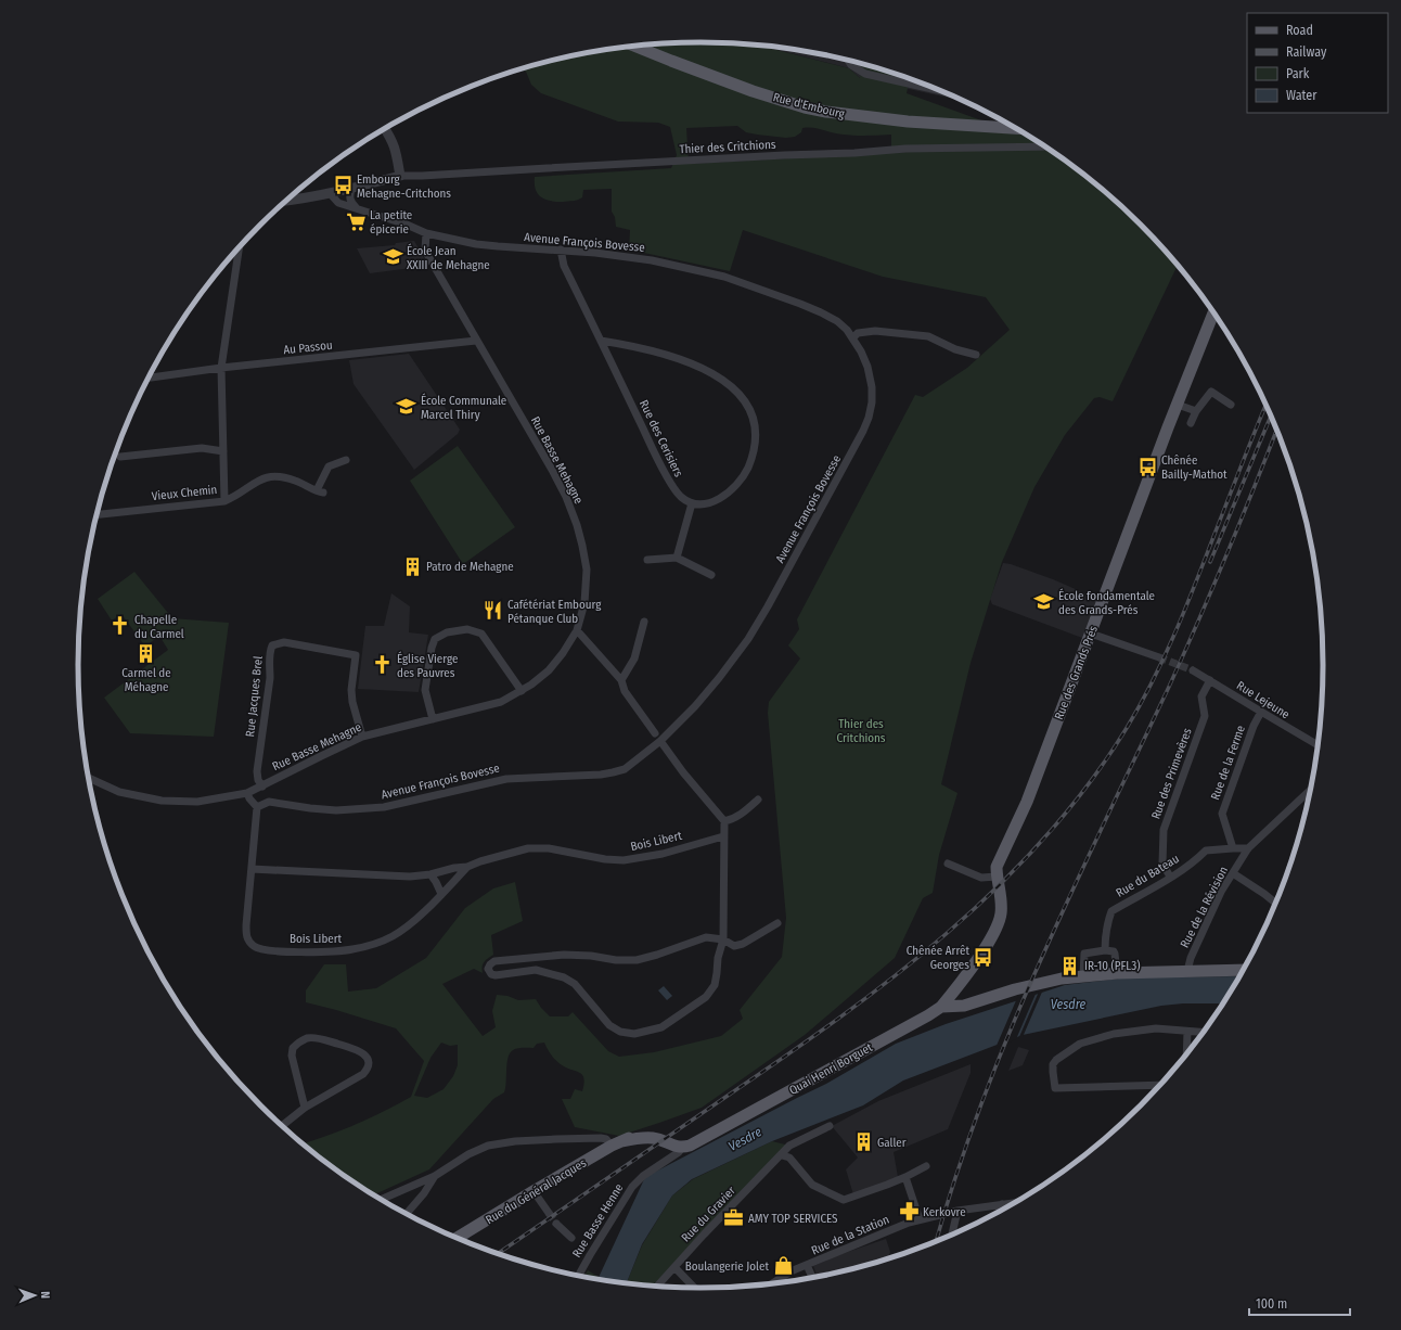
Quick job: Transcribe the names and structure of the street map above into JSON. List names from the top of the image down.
{
  "streets": {
    "main road": [
      "Rue d'Embourg",
      "Rue des Grands Prés",
      "Quai Henri Borguet",
      "Rue du Général Jacques"
    ],
    "street": [
      "Thier des Critchions",
      "Avenue François Bovesse",
      "Au Passou",
      "Rue des Cerisiers",
      "Rue Basse Mehagne",
      "Vieux Chemin",
      "Rue Jacques Brel",
      "Rue Lejeune",
      "Rue de la Ferme",
      "Rue des Primevères",
      "Bois Libert",
      "Rue du Bateau",
      "Rue de la Révision",
      "Rue du Gravier",
      "Rue Basse Henne",
      "Rue de la Station"
    ]
  },
  "crossings": [
    ["Avenue François Bovesse", "Rue des Cerisiers"],
    ["Avenue François Bovesse", "Rue Basse Mehagne"],
    ["Avenue François Bovesse", "Bois Libert"],
    ["Au Passou", "Rue Basse Mehagne"],
    ["Rue Basse Mehagne", "Rue Jacques Brel"],
    ["Rue des Grands Prés", "Quai Henri Borguet"],
    ["Rue Lejeune", "Rue de la Ferme"],
    ["Rue Lejeune", "Rue des Primevères"],
    ["Rue de la Ferme", "Rue du Bateau"],
    ["Rue des Primevères", "Rue du Bateau"],
    ["Rue de la Révision", "Quai Henri Borguet"],
    ["Quai Henri Borguet", "Rue du Général Jacques"],
    ["Rue du Général Jacques", "Rue Basse Henne"]
  ],
  "water": ["Vesdre"],
  "parks": ["Thier des Critchions"],
  "places": {
    "bus stop": ["Embourg Mehagne-Critchons", "Chênée Bailly-Mathot", "Chênée Arrêt Georges"],
    "supermarket": ["La petite épicerie"],
    "school or university": ["École Jean XXIII de Mehagne", "École Communale Marcel Thiry", "École fondamentale des Grands-Prés"],
    "building": [
      "Patro de Mehagne",
      "Carmel de Méhagne",
      "IR-10 (PFL3)",
      "Galler"
    ],
    "restaurant": ["Cafétériat Embourg Pétanque Club"],
    "church": ["Chapelle du Carmel", "Église Vierge des Pauvres"],
    "pharmacy": ["Kerkovre"],
    "office": ["AMY TOP SERVICES"],
    "shop": ["Boulangerie Jolet"]
  },
  "legend": [
    "Road",
    "Railway",
    "Park",
    "Water"
  ],
  "scale_bar": "100 m",
  "north": "right"
}
